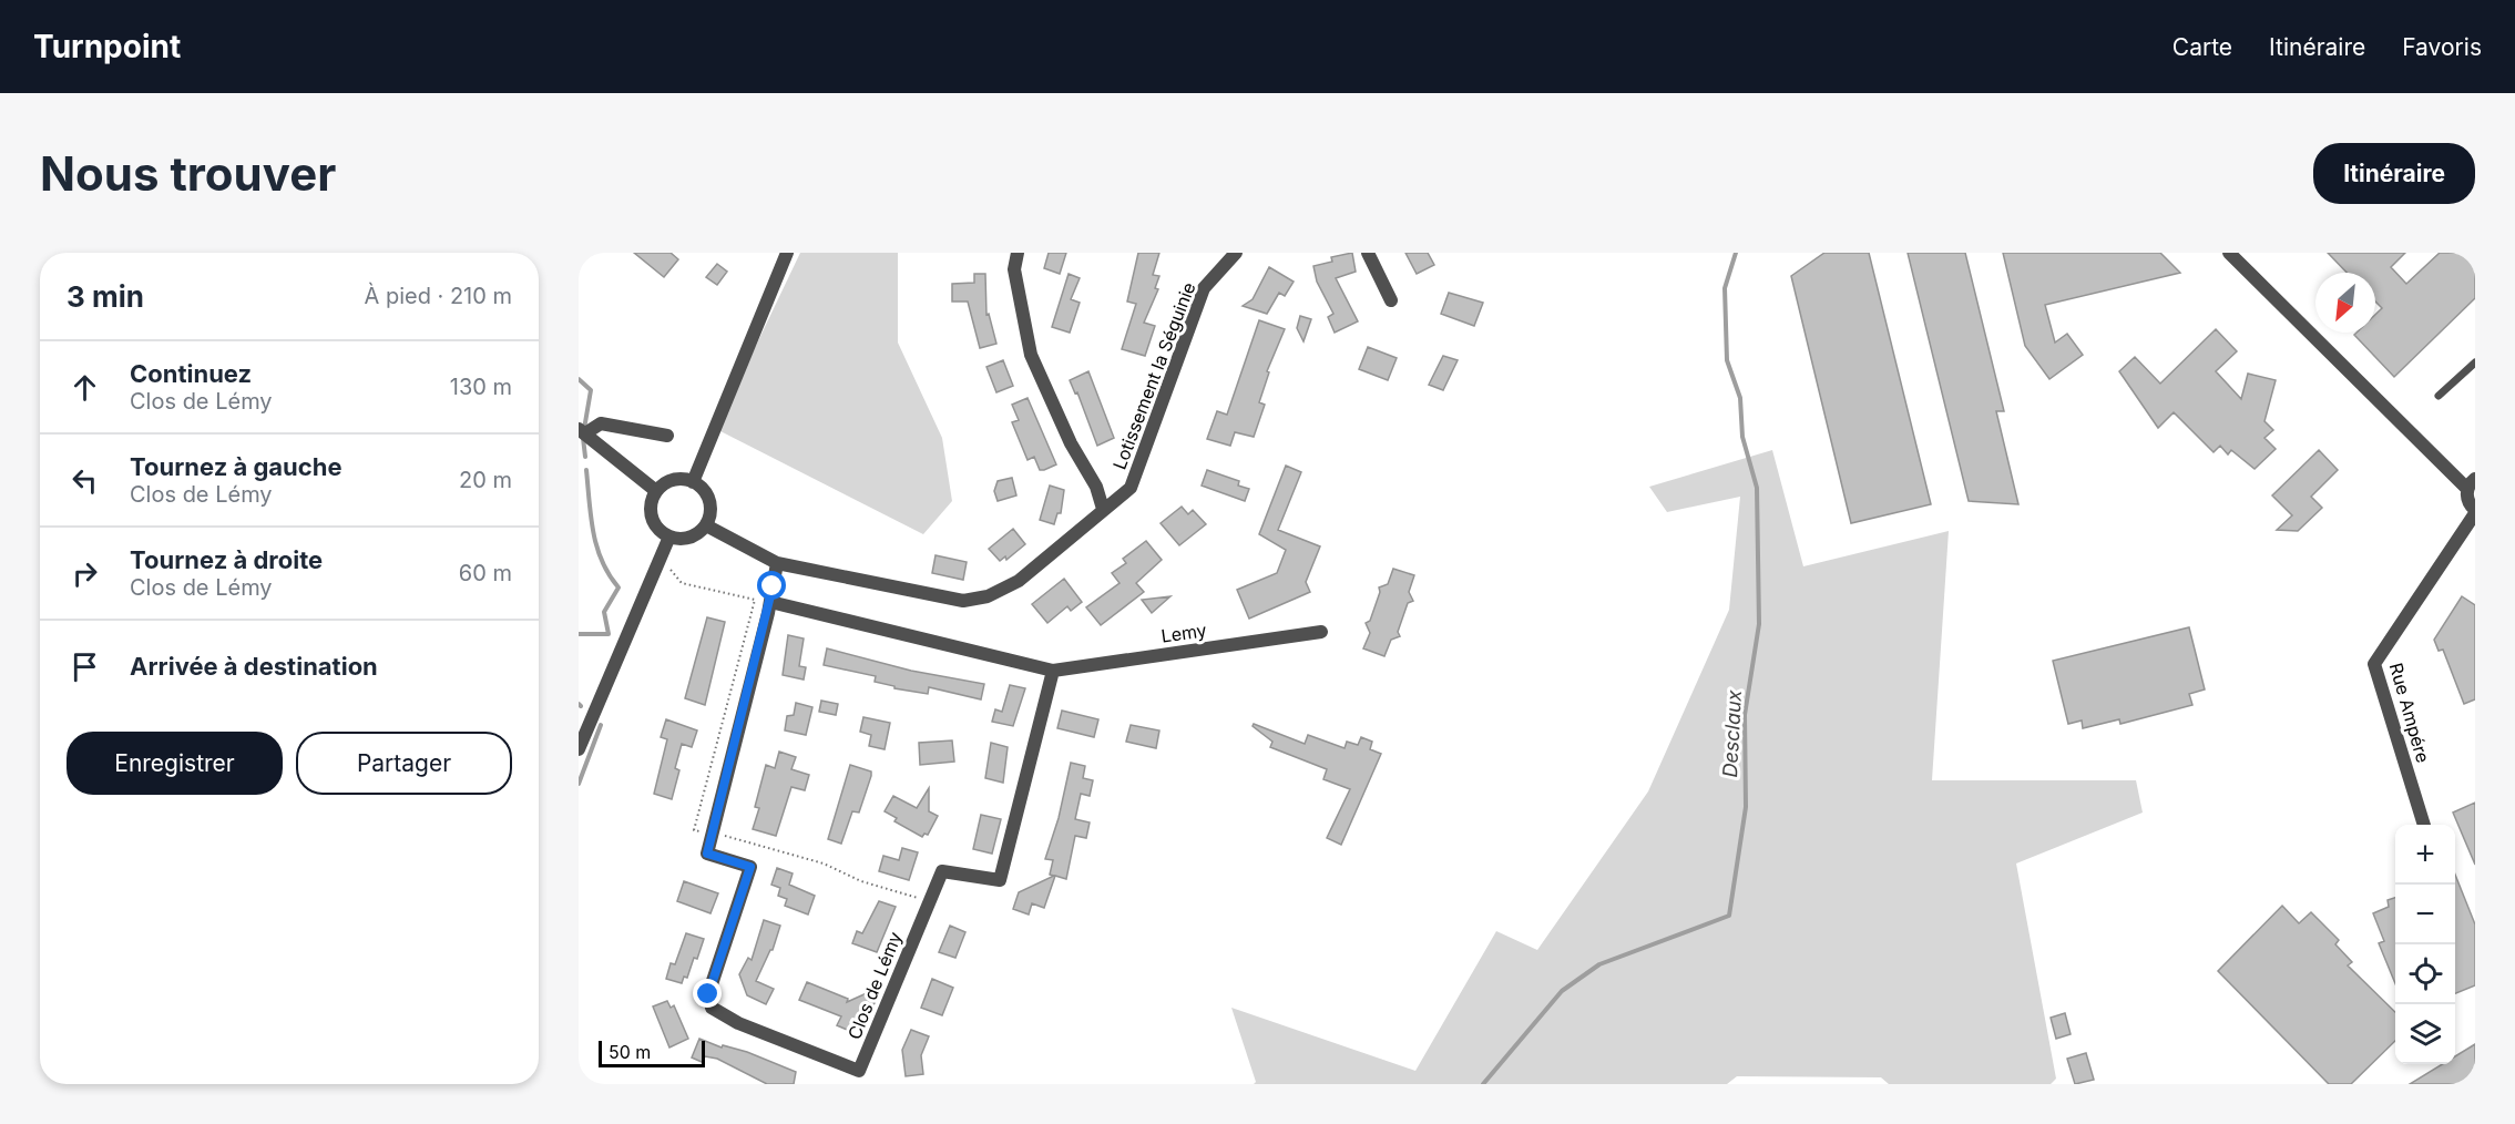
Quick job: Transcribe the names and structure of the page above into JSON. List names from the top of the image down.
{
  "streets": {
    "street": [
      "Lotissement la Séguinie",
      "Lemy",
      "Rue Ampére",
      "Clos de Lémy"
    ]
  },
  "crossings": [
    ["Lotissement la Séguinie", "Clos de Lémy"],
    ["Lemy", "Clos de Lémy"]
  ],
  "water": ["Desclaux"],
  "scale_bar": "50 m",
  "north": "bottom left",
  "page": {
    "header": "Turnpoint",
    "nav": ["Carte", "Itinéraire", "Favoris"],
    "buttons": [
      "Itinéraire",
      ["Enregistrer", "Partager"]
    ],
    "title": "Nous trouver",
    "heading": ["3 min", "À pied · 210 m"],
    "list": [
      ["Continuez", "Clos de Lémy", "130 m"],
      ["Tournez à gauche", "Clos de Lémy", "20 m"],
      ["Tournez à droite", "Clos de Lémy", "60 m"],
      "Arrivée à destination"
    ],
    "map_buttons": ["+", "−"],
    "scale": "50 m"
  }
}
